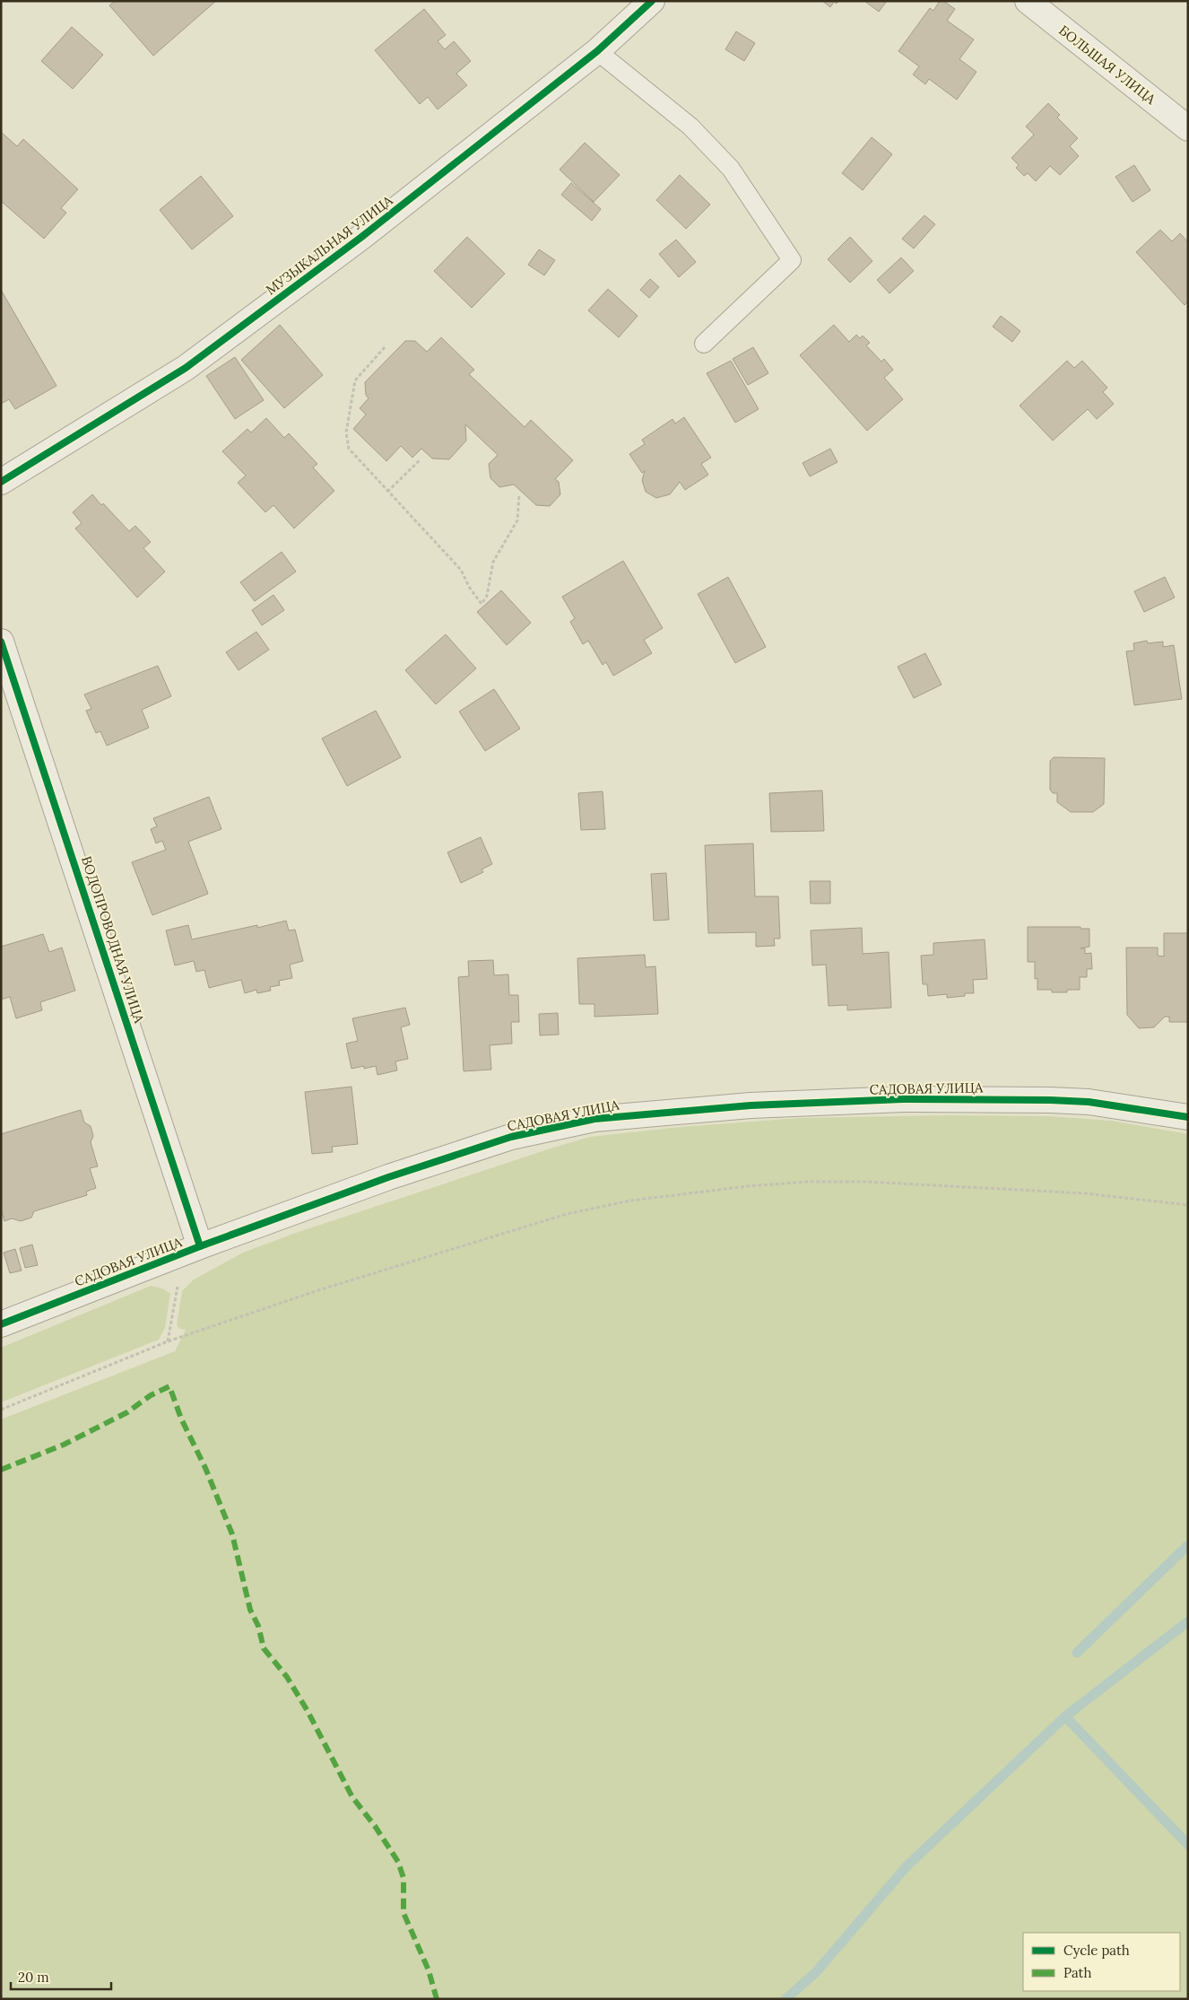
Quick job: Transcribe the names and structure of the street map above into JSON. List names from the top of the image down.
{
  "streets": {
    "street": [
      "БОЛЬШАЯ УЛИЦА",
      "МУЗЫКАЛЬНАЯ УЛИЦА",
      "ВОДОПРОВОДНАЯ УЛИЦА",
      "САДОВАЯ УЛИЦА"
    ]
  },
  "crossings": [
    ["ВОДОПРОВОДНАЯ УЛИЦА", "САДОВАЯ УЛИЦА"]
  ],
  "legend": ["Cycle path", "Path"],
  "scale_bar": "20 m"
}
